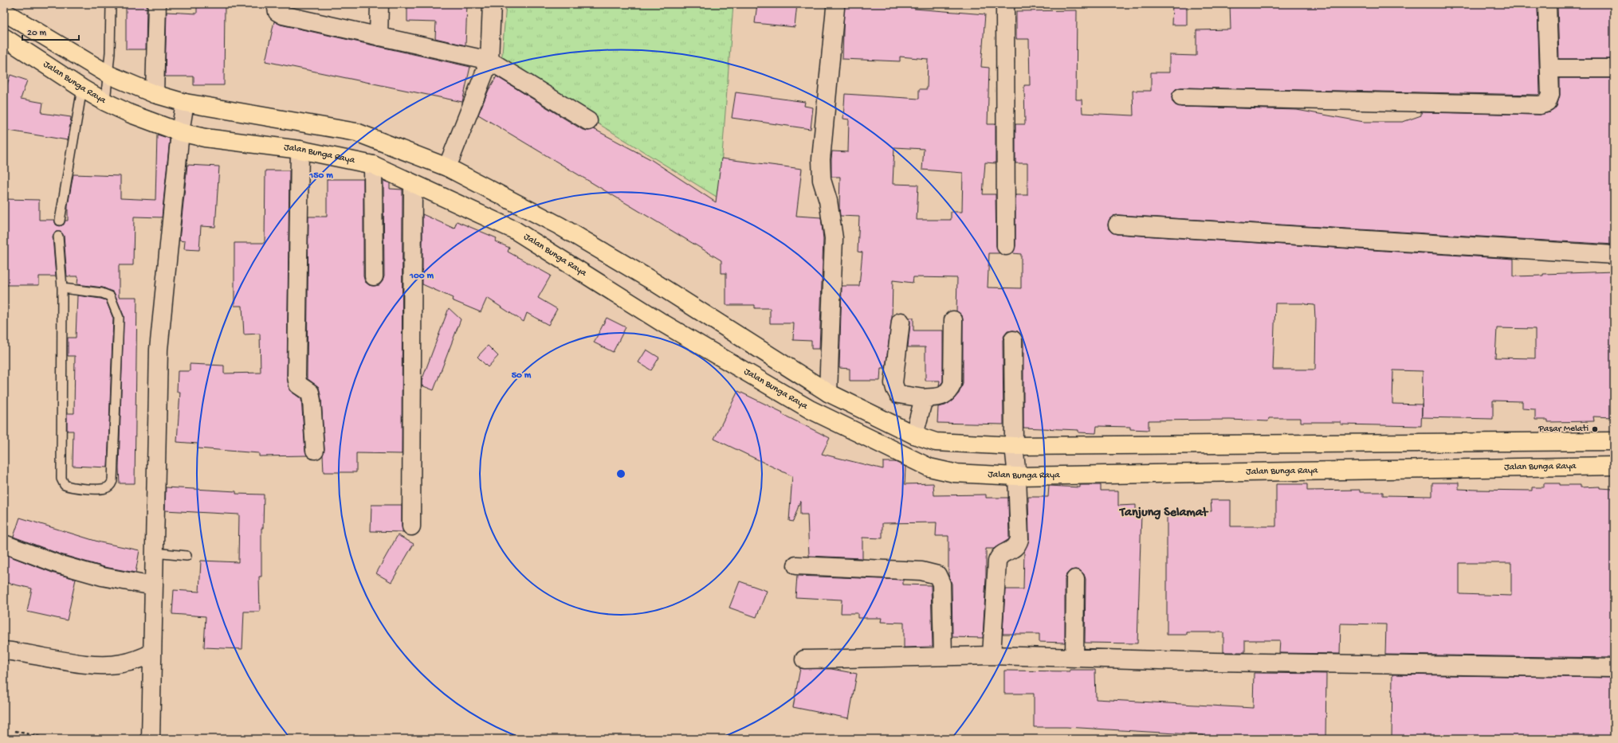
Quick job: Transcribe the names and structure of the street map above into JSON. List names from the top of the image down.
{
  "streets": {
    "main road": ["Jalan Bunga Raya"]
  },
  "districts": ["Tanjung Selamat"],
  "places": ["Pasar Melati"],
  "scale_bar": "20 m",
  "rings": ["150 m", "100 m", "50 m"]
}
